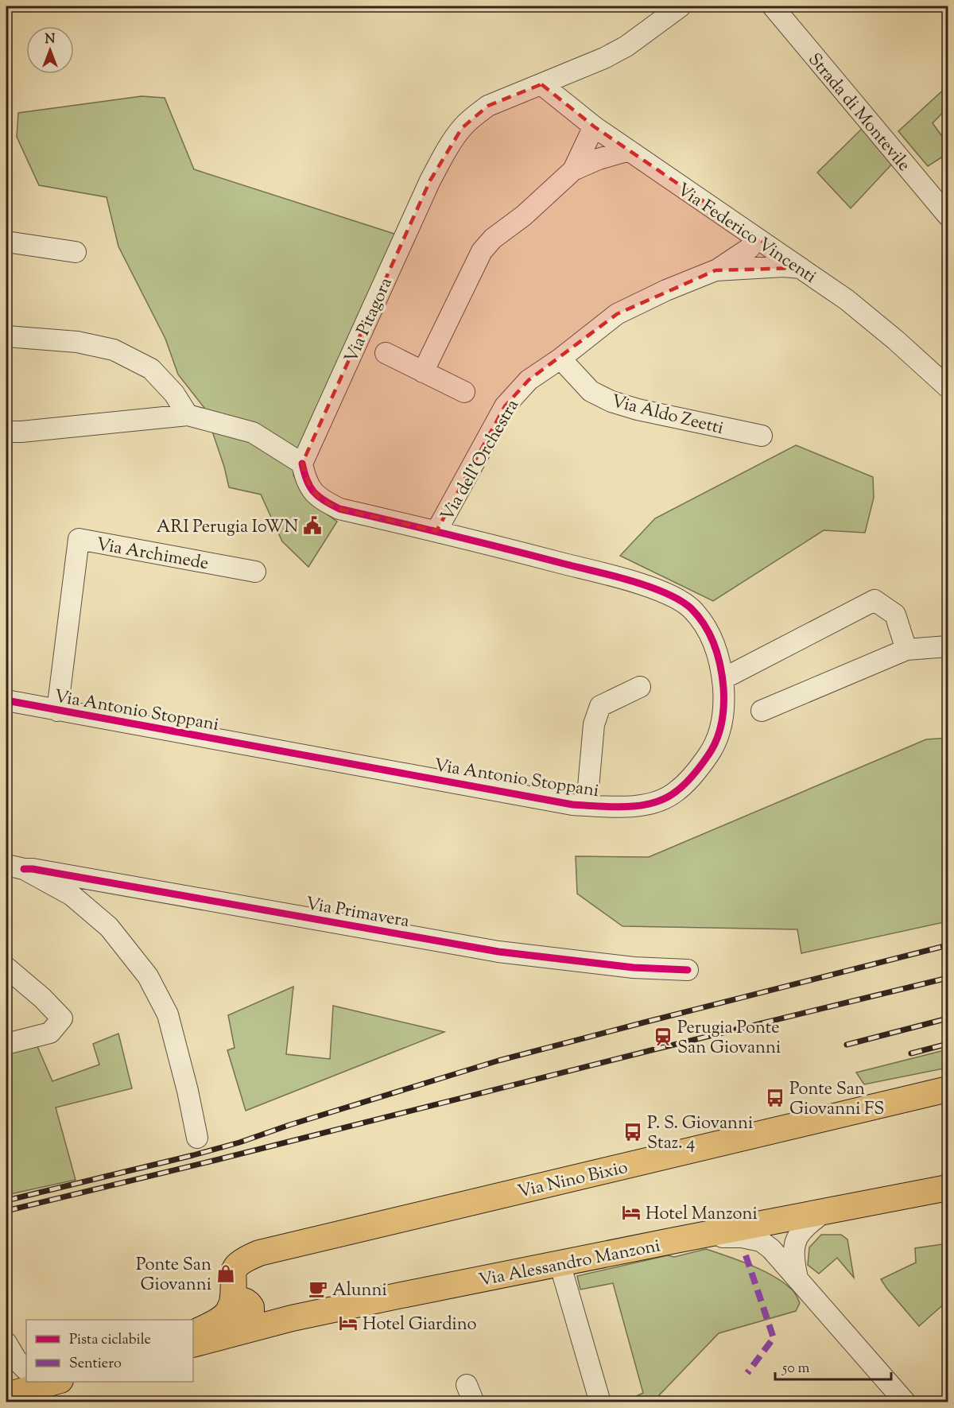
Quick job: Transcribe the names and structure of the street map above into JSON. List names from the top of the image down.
{
  "streets": {
    "main road": ["Via Nino Bixio", "Via Alessandro Manzoni"],
    "street": [
      "Strada di Montevile",
      "Via Federico Vincenti",
      "Via Pitagora",
      "Via Aldo Zeetti",
      "Via dell'Orchestra",
      "Via Archimede",
      "Via Antonio Stoppani",
      "Via Primavera"
    ]
  },
  "crossings": [
    ["Via Federico Vincenti", "Via Pitagora"],
    ["Via Federico Vincenti", "Via dell'Orchestra"],
    ["Via Pitagora", "Via Antonio Stoppani"],
    ["Via Aldo Zeetti", "Via dell'Orchestra"],
    ["Via dell'Orchestra", "Via Antonio Stoppani"],
    ["Via Archimede", "Via Antonio Stoppani"],
    ["Via Nino Bixio", "Via Alessandro Manzoni"]
  ],
  "places": {
    "public building": ["ARI Perugia I0WN"],
    "station": ["Perugia Ponte San Giovanni"],
    "bus stop": ["Ponte San Giovanni FS", "P. S. Giovanni Staz. 4"],
    "hotel": ["Hotel Manzoni", "Hotel Giardino"],
    "shop": ["Ponte San Giovanni"],
    "cafe": ["Alunni"]
  },
  "legend": ["Pista ciclabile", "Sentiero"],
  "scale_bar": "50 m",
  "north": "top"
}
